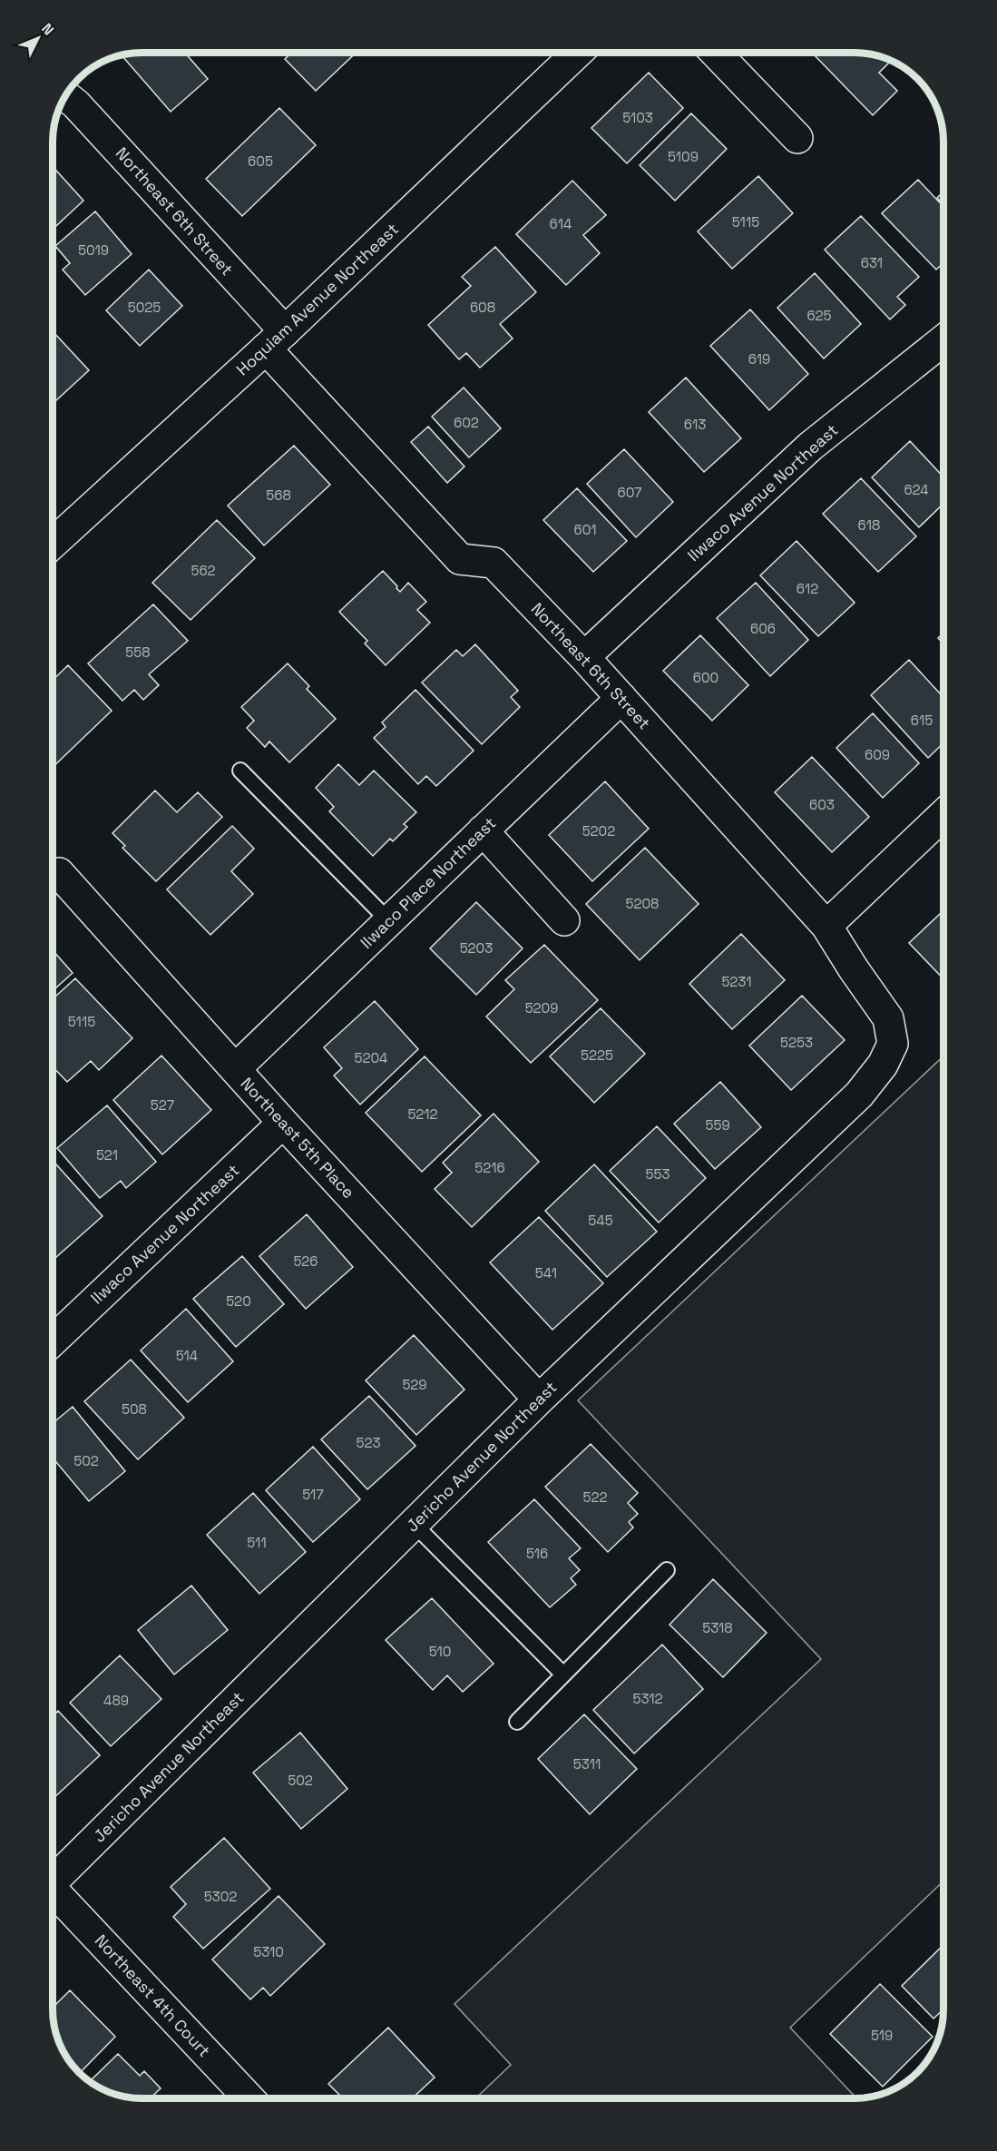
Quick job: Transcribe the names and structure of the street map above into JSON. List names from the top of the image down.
{
  "streets": {
    "street": [
      "Northeast 6th Street",
      "Hoquiam Avenue Northeast",
      "Ilwaco Avenue Northeast",
      "Ilwaco Place Northeast",
      "Northeast 5th Place",
      "Jericho Avenue Northeast",
      "Northeast 4th Court"
    ]
  },
  "crossings": [
    ["Northeast 6th Street", "Hoquiam Avenue Northeast"],
    ["Northeast 6th Street", "Ilwaco Avenue Northeast"],
    ["Northeast 6th Street", "Ilwaco Place Northeast"],
    ["Northeast 6th Street", "Jericho Avenue Northeast"],
    ["Ilwaco Avenue Northeast", "Northeast 5th Place"],
    ["Ilwaco Place Northeast", "Northeast 5th Place"],
    ["Northeast 5th Place", "Jericho Avenue Northeast"]
  ],
  "house_numbers": [
    "5103",
    "5109",
    "605",
    "5115",
    "614",
    "5019",
    "631",
    "5025",
    "608",
    "625",
    "619",
    "602",
    "613",
    "624",
    "607",
    "568",
    "618",
    "601",
    "562",
    "612",
    "606",
    "558",
    "600",
    "615",
    "609",
    "603",
    "5202",
    "5208",
    "5203",
    "5231",
    "5209",
    "5115",
    "5253",
    "5225",
    "5204",
    "527",
    "5212",
    "559",
    "521",
    "5216",
    "553",
    "545",
    "526",
    "541",
    "520",
    "514",
    "529",
    "508",
    "523",
    "502",
    "517",
    "522",
    "511",
    "516",
    "5318",
    "510",
    "5312",
    "489",
    "5311",
    "502",
    "5302",
    "5310",
    "519"
  ],
  "north": "top right"
}
